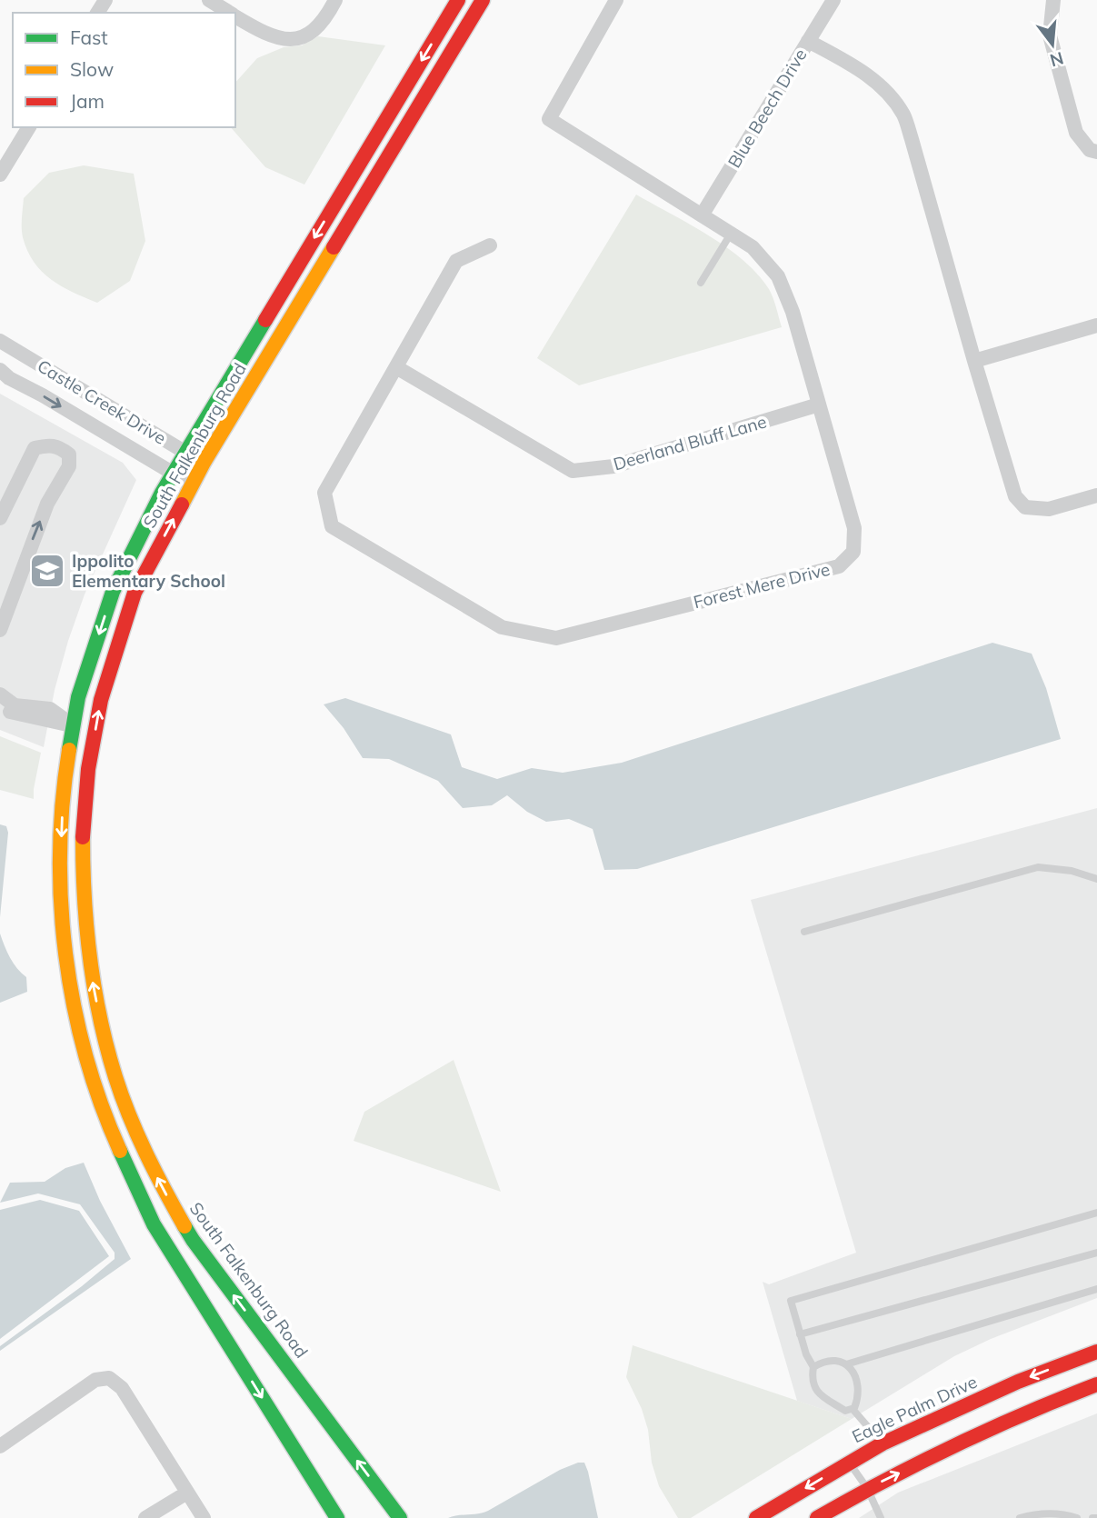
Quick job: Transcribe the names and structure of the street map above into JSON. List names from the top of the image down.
{
  "streets": {
    "street": [
      "Blue Beech Drive",
      "Castle Creek Drive",
      "Deerland Bluff Lane",
      "South Falkenburg Road",
      "Forest Mere Drive",
      "Eagle Palm Drive"
    ]
  },
  "crossings": [
    ["Blue Beech Drive", "Forest Mere Drive"],
    ["Castle Creek Drive", "South Falkenburg Road"],
    ["Deerland Bluff Lane", "Forest Mere Drive"]
  ],
  "places": {
    "school or university": ["Ippolito Elementary School"]
  },
  "legend": ["Fast", "Slow", "Jam"],
  "north": "bottom"
}
